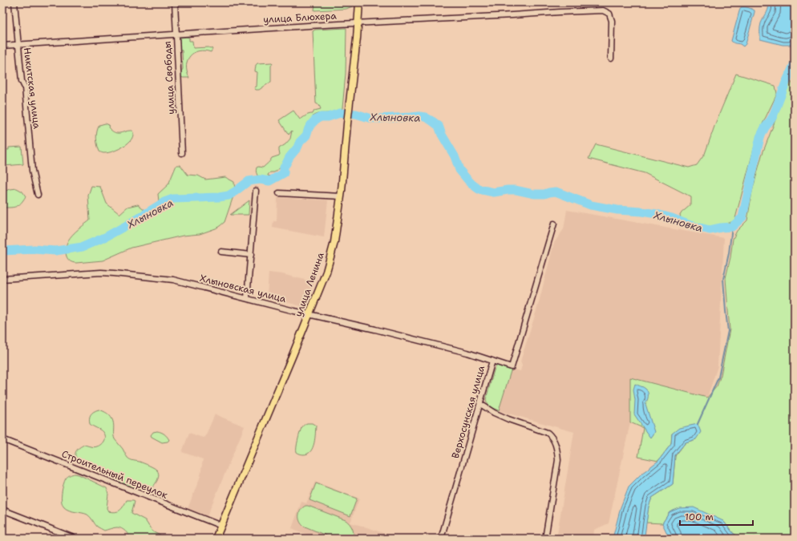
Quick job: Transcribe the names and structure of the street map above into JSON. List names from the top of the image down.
{
  "streets": {
    "main road": ["улица Ленина"],
    "street": [
      "улица Блюхера",
      "улица Свободы",
      "Никитская улица",
      "Хлыновская улица",
      "Верхосунская улица",
      "Строительный переулок"
    ]
  },
  "crossings": [
    ["улица Блюхера", "улица Свободы"],
    ["улица Блюхера", "Никитская улица"],
    ["улица Блюхера", "улица Ленина"],
    ["улица Ленина", "Хлыновская улица"],
    ["улица Ленина", "Строительный переулок"],
    ["Хлыновская улица", "Верхосунская улица"]
  ],
  "water": ["Хлыновка"],
  "scale_bar": "100 m"
}
